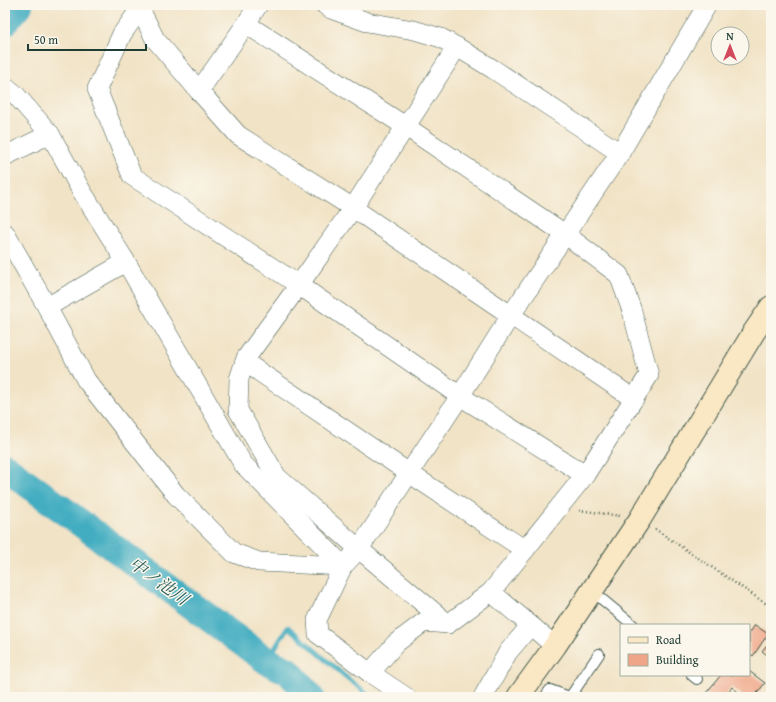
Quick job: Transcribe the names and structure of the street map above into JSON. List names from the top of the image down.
{
  "water": ["中ノ池川"],
  "legend": ["Road", "Building"],
  "scale_bar": "50 m",
  "north": "top"
}
